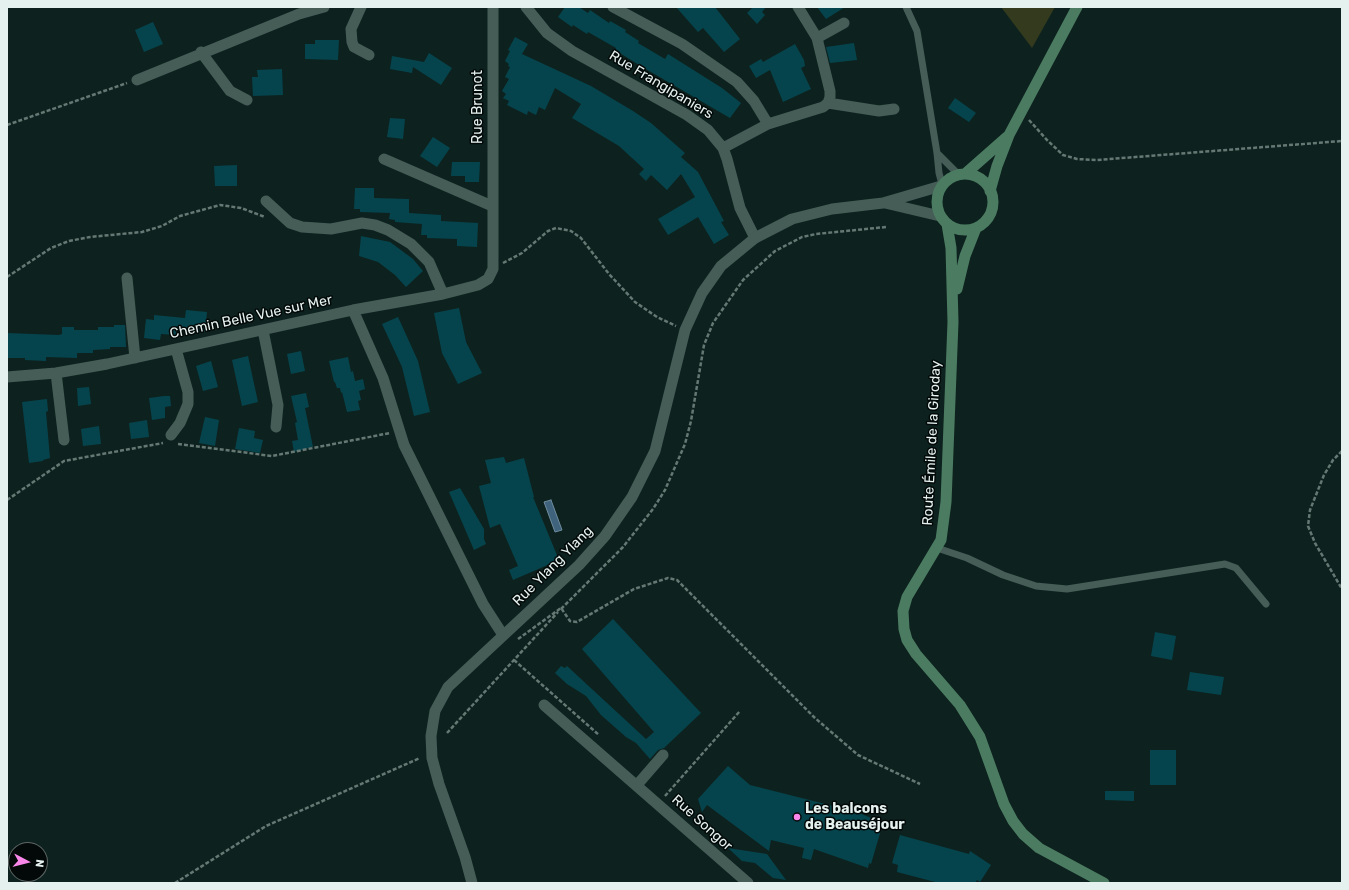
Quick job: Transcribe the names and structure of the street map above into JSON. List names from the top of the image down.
{
  "streets": {
    "main road": ["Route Émile de la Giroday"],
    "street": [
      "Rue Frangipaniers",
      "Rue Brunot",
      "Chemin Belle Vue sur Mer",
      "Rue Ylang Ylang",
      "Rue Songor"
    ]
  },
  "crossings": [
    ["Rue Frangipaniers", "Rue Ylang Ylang"],
    ["Rue Brunot", "Chemin Belle Vue sur Mer"]
  ],
  "places": ["Les balcons de Beauséjour"],
  "north": "right"
}
